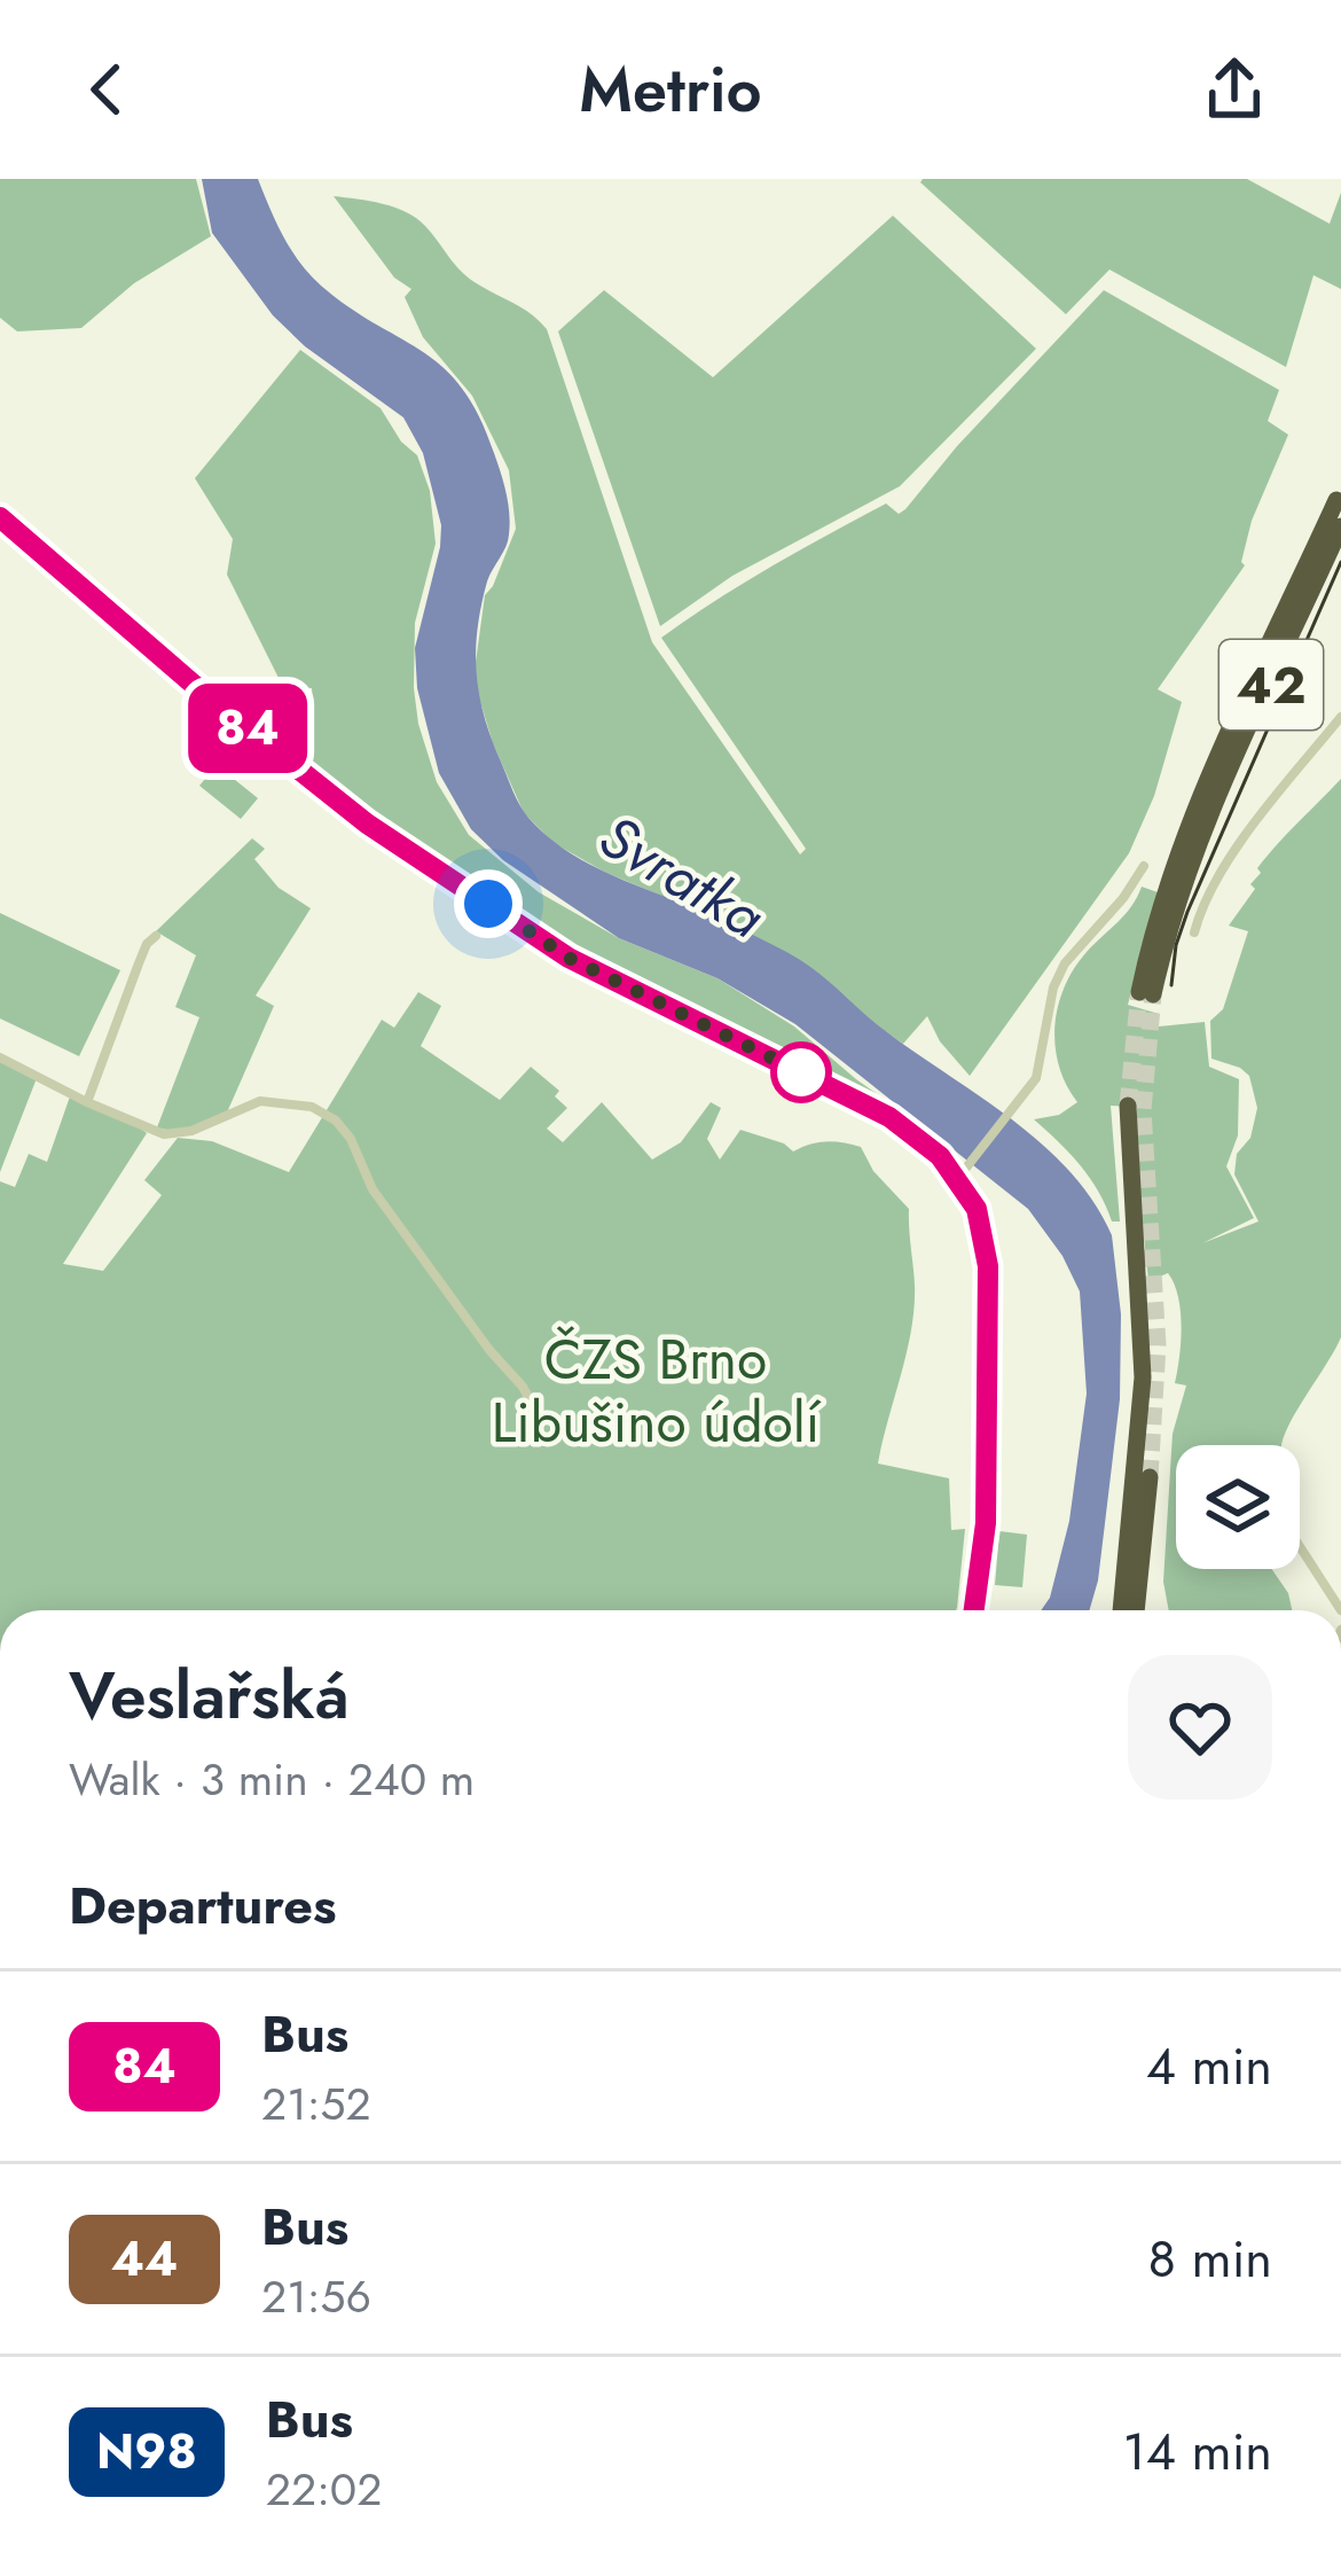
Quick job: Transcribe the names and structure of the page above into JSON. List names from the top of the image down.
{
  "streets": {
    "highway": ["42"]
  },
  "water": ["Svratka"],
  "parks": ["ČZS Brno Libušino údolí"],
  "lines": ["bus line 84"],
  "page": {
    "header": "Metrio",
    "on_map": "84",
    "heading": [
      ["Veslařská", "Walk · 3 min · 240 m"],
      "Departures"
    ],
    "list": [
      {
        "mark": "84",
        "name": "Bus",
        "note": "21:52",
        "value": "4 min"
      },
      {
        "mark": "44",
        "name": "Bus",
        "note": "21:56",
        "value": "8 min"
      },
      {
        "mark": "N98",
        "name": "Bus",
        "note": "22:02",
        "value": "14 min"
      }
    ]
  }
}
